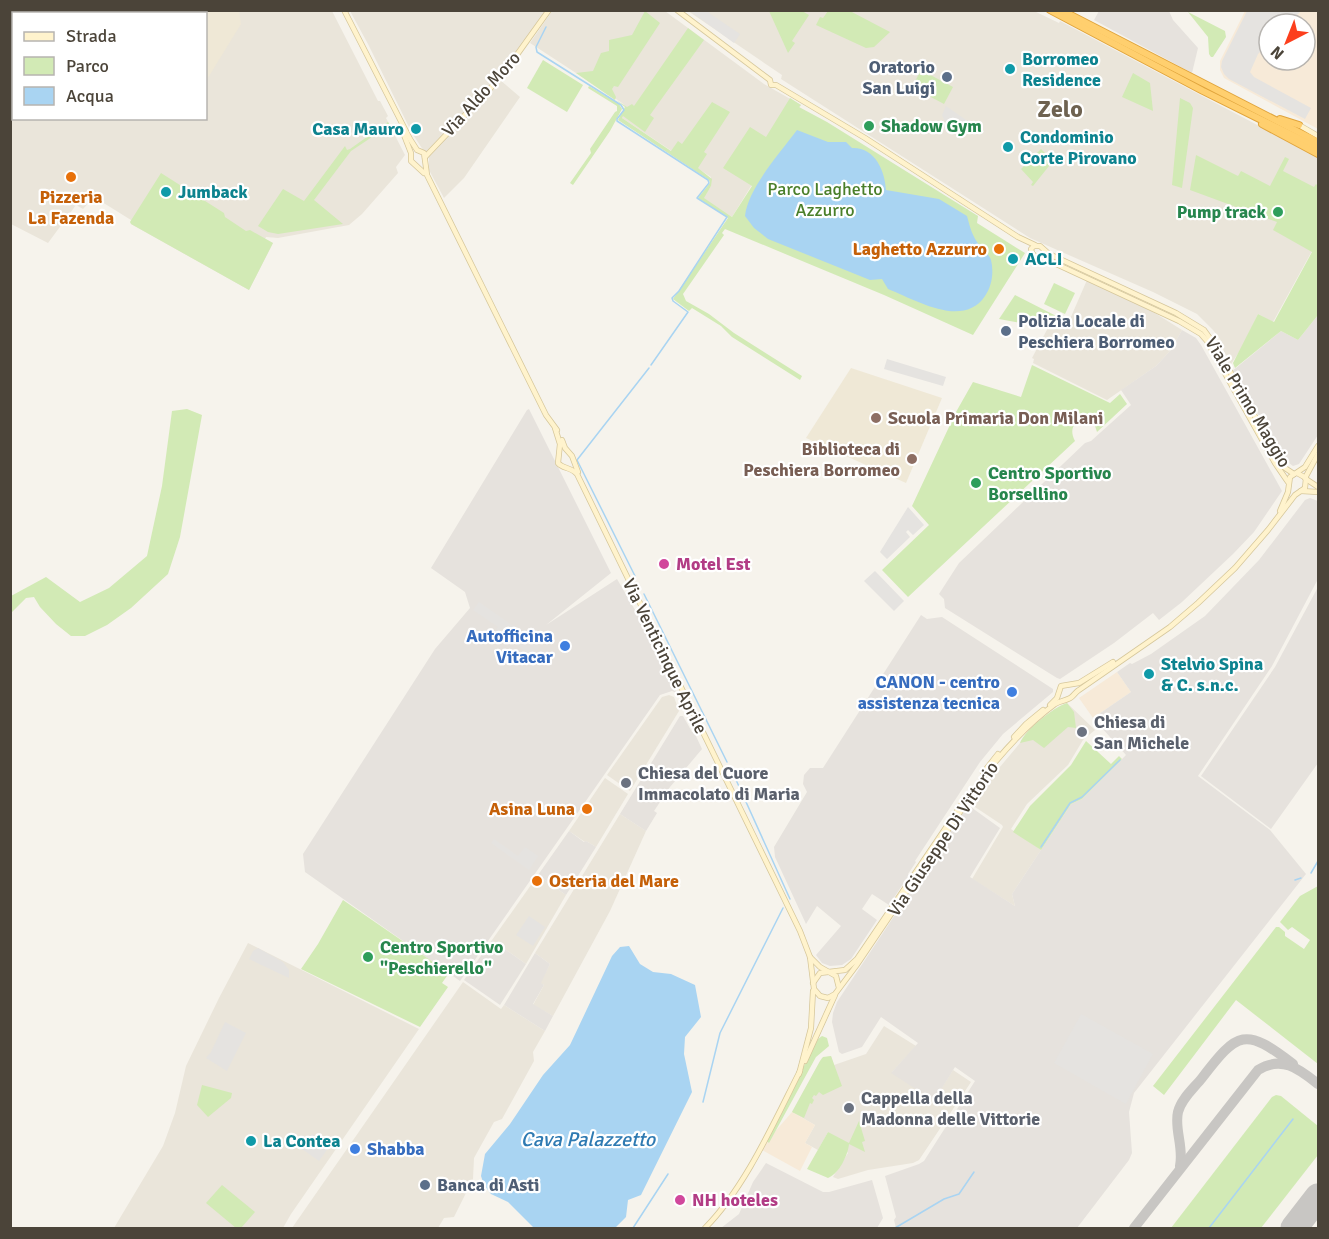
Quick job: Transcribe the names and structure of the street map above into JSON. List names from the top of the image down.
{
  "streets": {
    "main road": [
      "Via Aldo Moro",
      "Viale Primo Maggio",
      "Via Venticinque Aprile",
      "Via Giuseppe Di Vittorio"
    ]
  },
  "crossings": [
    ["Viale Primo Maggio", "Via Giuseppe Di Vittorio"],
    ["Via Venticinque Aprile", "Via Giuseppe Di Vittorio"]
  ],
  "districts": ["Zelo"],
  "water": ["Cava Palazzetto"],
  "parks": ["Parco Laghetto Azzurro"],
  "places": [
    "Borromeo Residence",
    "Oratorio San Luigi",
    "Shadow Gym",
    "Casa Mauro",
    "Condominio Corte Pirovano",
    "Pizzeria La Fazenda",
    "Jumback",
    "Pump track",
    "Laghetto Azzurro",
    "ACLI",
    "Polizia Locale di Peschiera Borromeo",
    "Scuola Primaria Don Milani",
    "Biblioteca di Peschiera Borromeo",
    "Centro Sportivo Borsellino",
    "Motel Est",
    "Autofficina Vitacar",
    "Stelvio Spina & C. s.n.c.",
    "CANON - centro assistenza tecnica",
    "Chiesa di San Michele",
    "Chiesa del Cuore Immacolato di Maria",
    "Asina Luna",
    "Osteria del Mare",
    "Centro Sportivo \"Peschierello\"",
    "Cappella della Madonna delle Vittorie",
    "La Contea",
    "Shabba",
    "Banca di Asti",
    "NH hoteles"
  ],
  "legend": ["Strada", "Parco", "Acqua"],
  "north": "bottom left"
}
